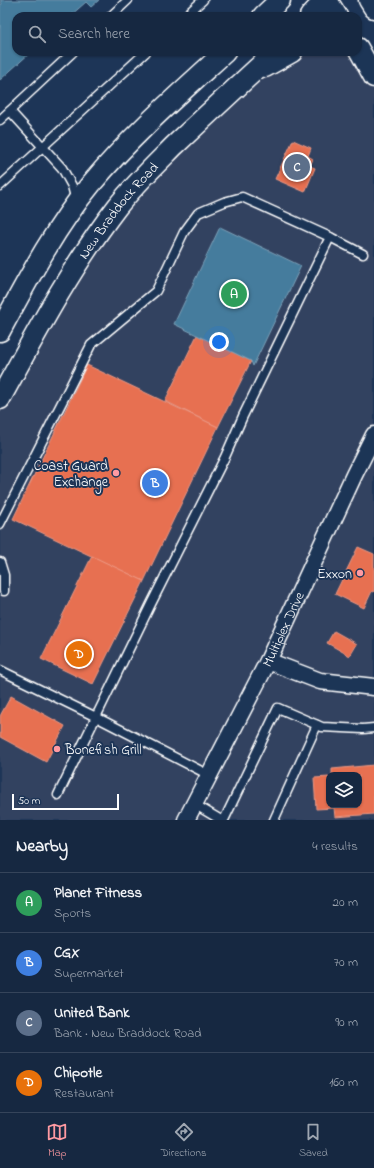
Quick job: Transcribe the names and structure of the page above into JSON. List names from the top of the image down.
{
  "streets": {
    "street": ["New Braddock Road", "Multiplex Drive"]
  },
  "places": ["Coast Guard Exchange", "Exxon", "Bonefish Grill"],
  "scale_bar": "50 m",
  "page": {
    "search": "Search here",
    "pins": [
      "C",
      "A",
      "B",
      "D"
    ],
    "scale": "50 m",
    "heading": ["Nearby", "4 results"],
    "list": [
      {
        "mark": "A",
        "name": "Planet Fitness",
        "note": "Sports",
        "value": "20 m"
      },
      {
        "mark": "B",
        "name": "CGX",
        "note": "Supermarket",
        "value": "70 m"
      },
      {
        "mark": "C",
        "name": "United Bank",
        "note": "Bank · New Braddock Road",
        "value": "90 m"
      },
      {
        "mark": "D",
        "name": "Chipotle",
        "note": "Restaurant",
        "value": "160 m"
      }
    ],
    "nav": ["Map", "Directions", "Saved"]
  }
}
